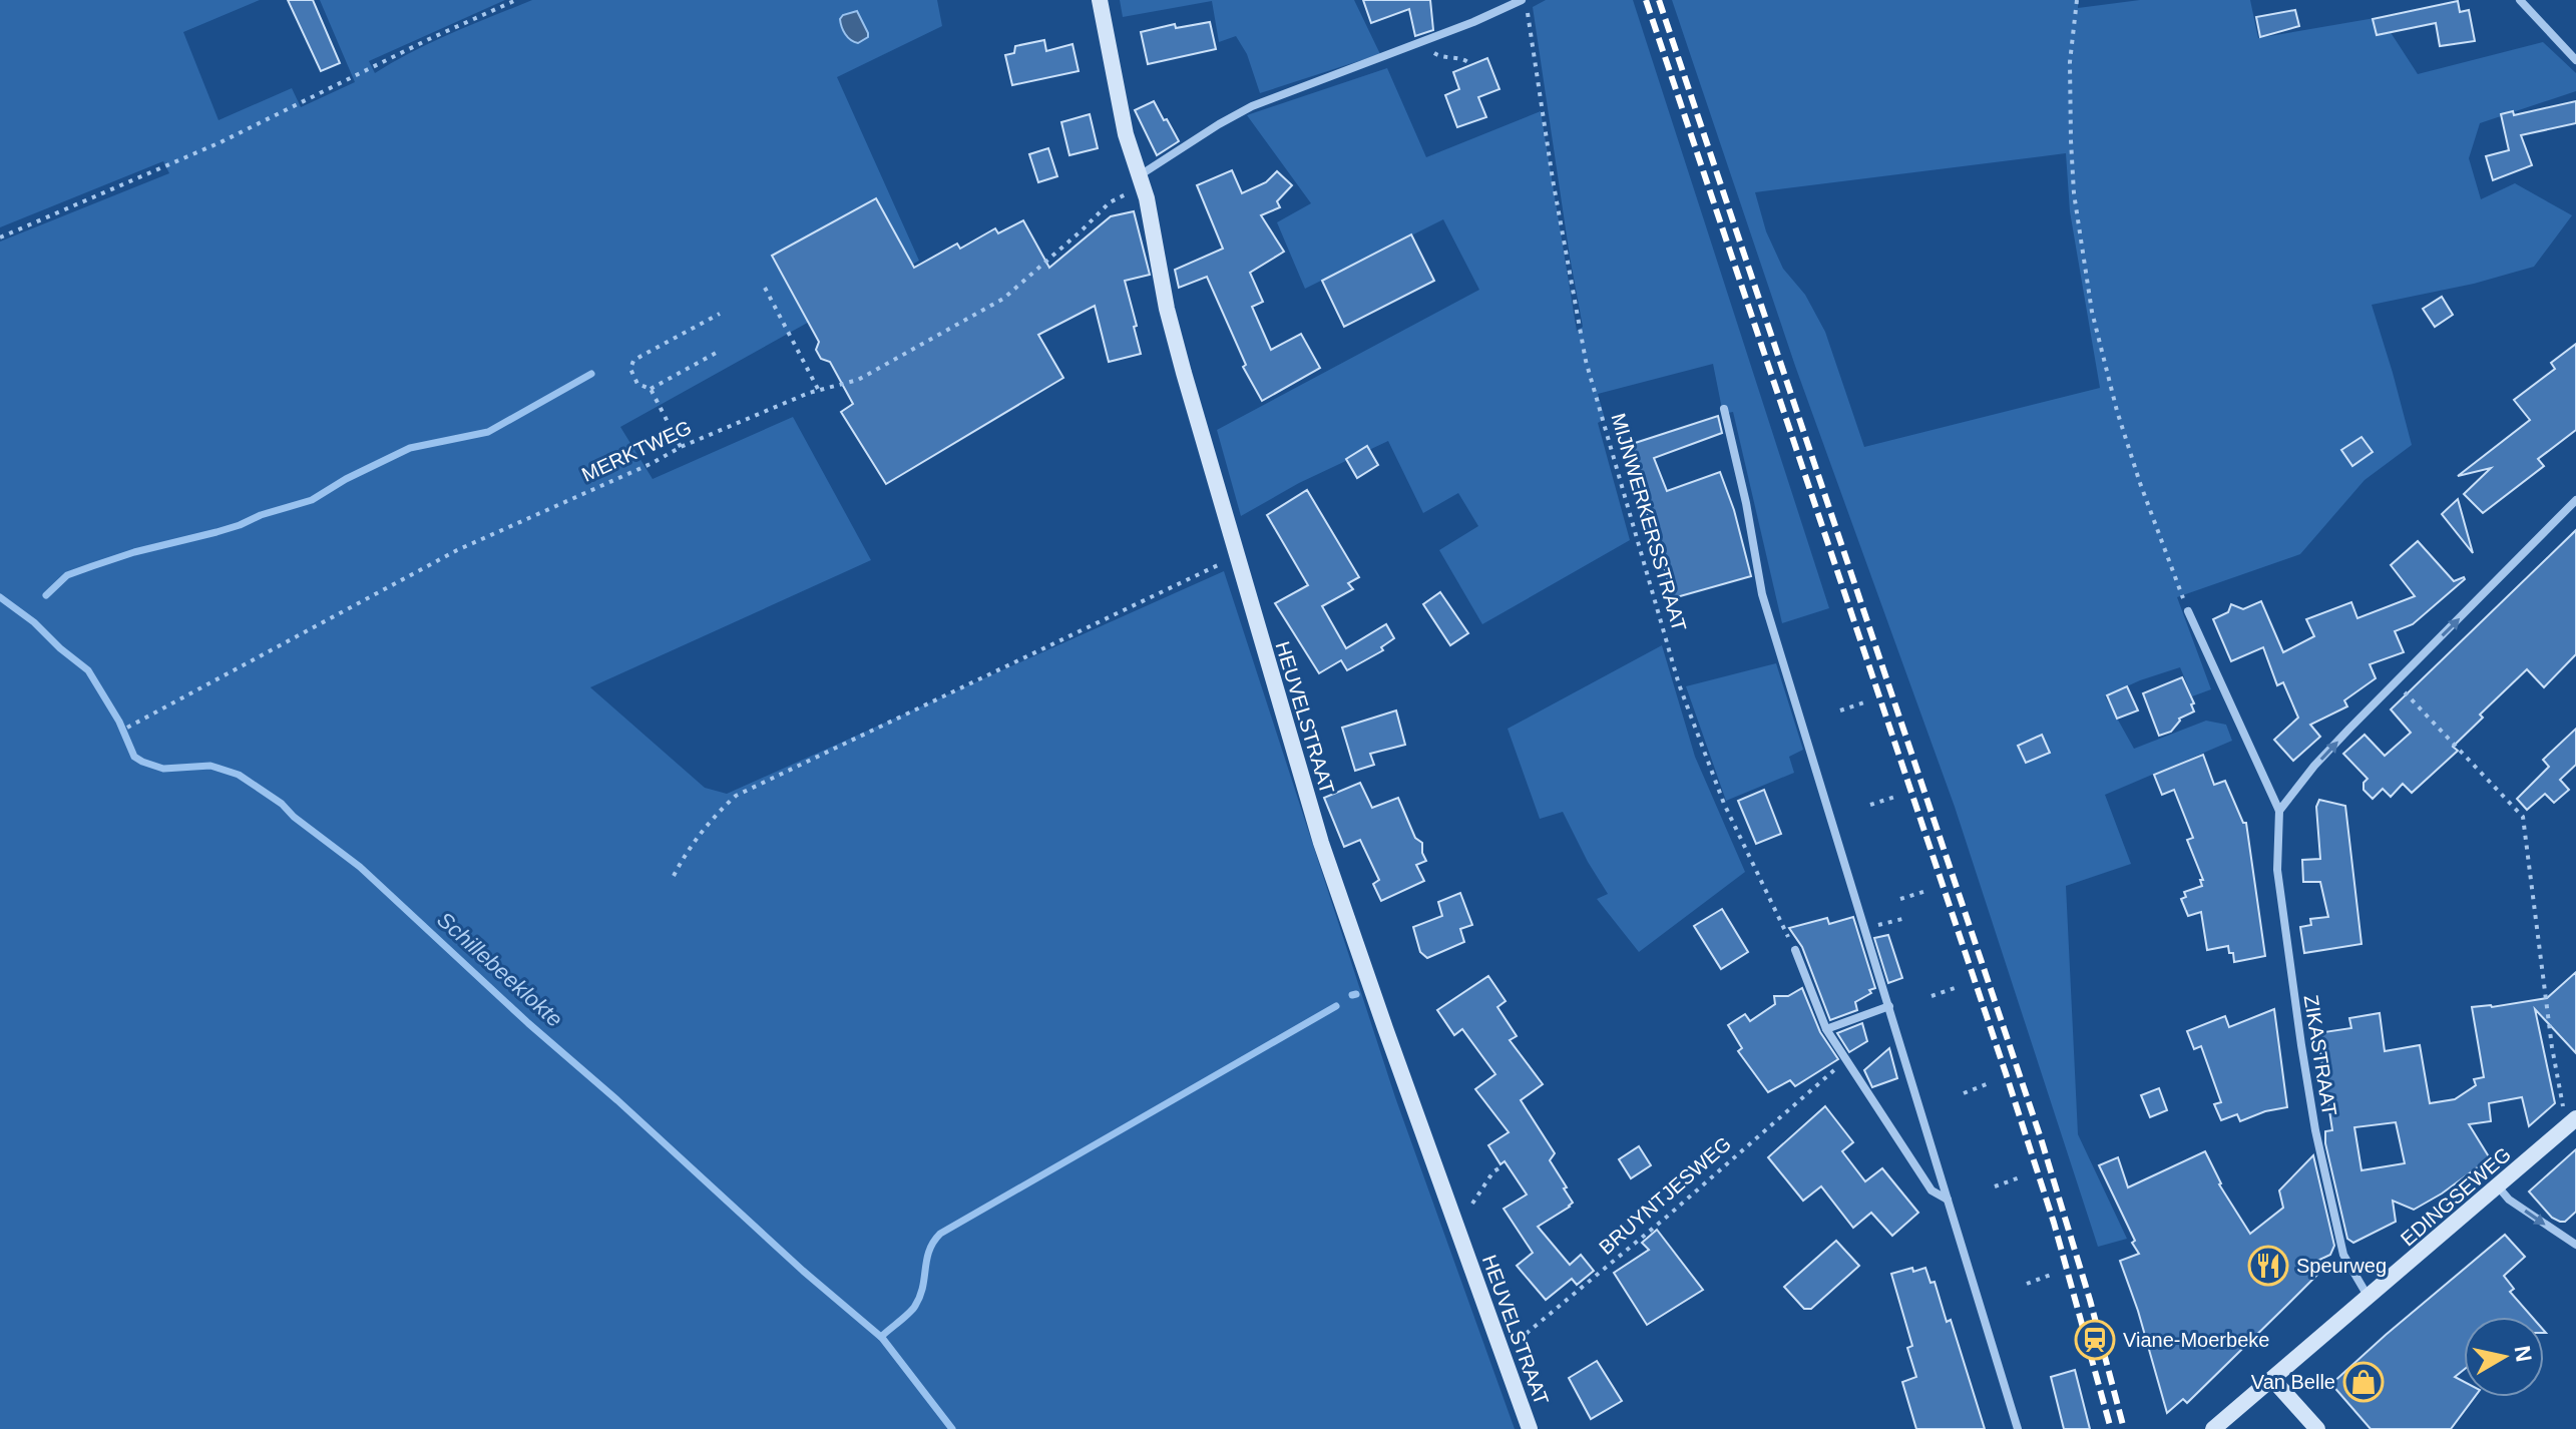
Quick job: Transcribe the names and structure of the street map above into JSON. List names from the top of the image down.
{
  "streets": {
    "street": ["HEUVELSTRAAT", "ZIKASTRAAT", "EDINGSEWEG"],
    "path": ["MERKTWEG", "MIJNWERKERSSTRAAT", "BRUYNTJESWEG"]
  },
  "crossings": [
    ["MERKTWEG", "HEUVELSTRAAT"],
    ["HEUVELSTRAAT", "BRUYNTJESWEG"],
    ["ZIKASTRAAT", "EDINGSEWEG"]
  ],
  "water": ["Schillebeeklokte"],
  "places": {
    "restaurant": ["Speurweg"],
    "station": ["Viane-Moerbeke"],
    "shop": ["Van Belle"]
  },
  "north": "right"
}
